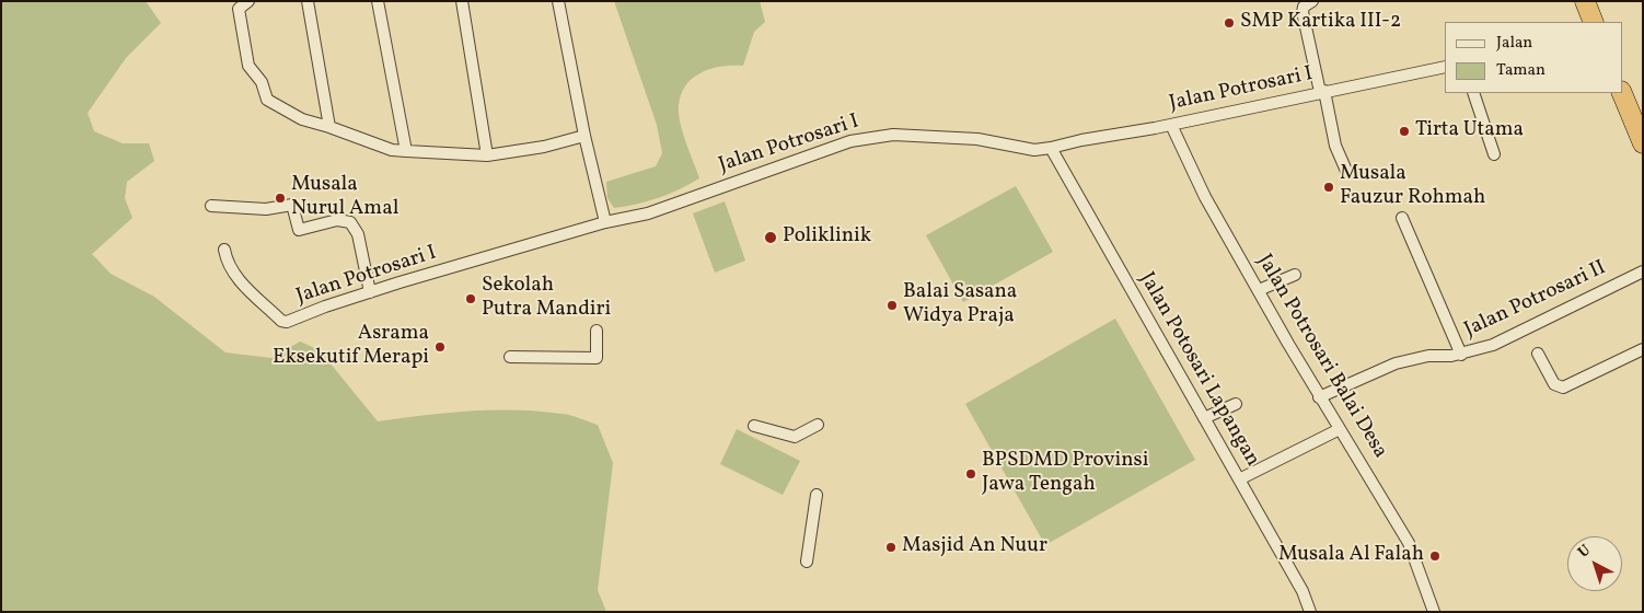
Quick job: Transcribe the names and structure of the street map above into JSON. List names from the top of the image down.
{
  "streets": {
    "street": [
      "Jalan Potrosari I",
      "Jalan Potrosari II",
      "Jalan Potrosari Balai Desa",
      "Jalan Potosari Lapangan"
    ]
  },
  "crossings": [
    ["Jalan Potrosari I", "Jalan Potrosari Balai Desa"],
    ["Jalan Potrosari I", "Jalan Potosari Lapangan"],
    ["Jalan Potrosari II", "Jalan Potrosari Balai Desa"]
  ],
  "places": [
    "SMP Kartika III-2",
    "Tirta Utama",
    "Musala Fauzur Rohmah",
    "Musala Nurul Amal",
    "Poliklinik",
    "Sekolah Putra Mandiri",
    "Balai Sasana Widya Praja",
    "Asrama Eksekutif Merapi",
    "BPSDMD Provinsi Jawa Tengah",
    "Masjid An Nuur",
    "Musala Al Falah"
  ],
  "legend": ["Jalan", "Taman"],
  "north": "top left"
}
